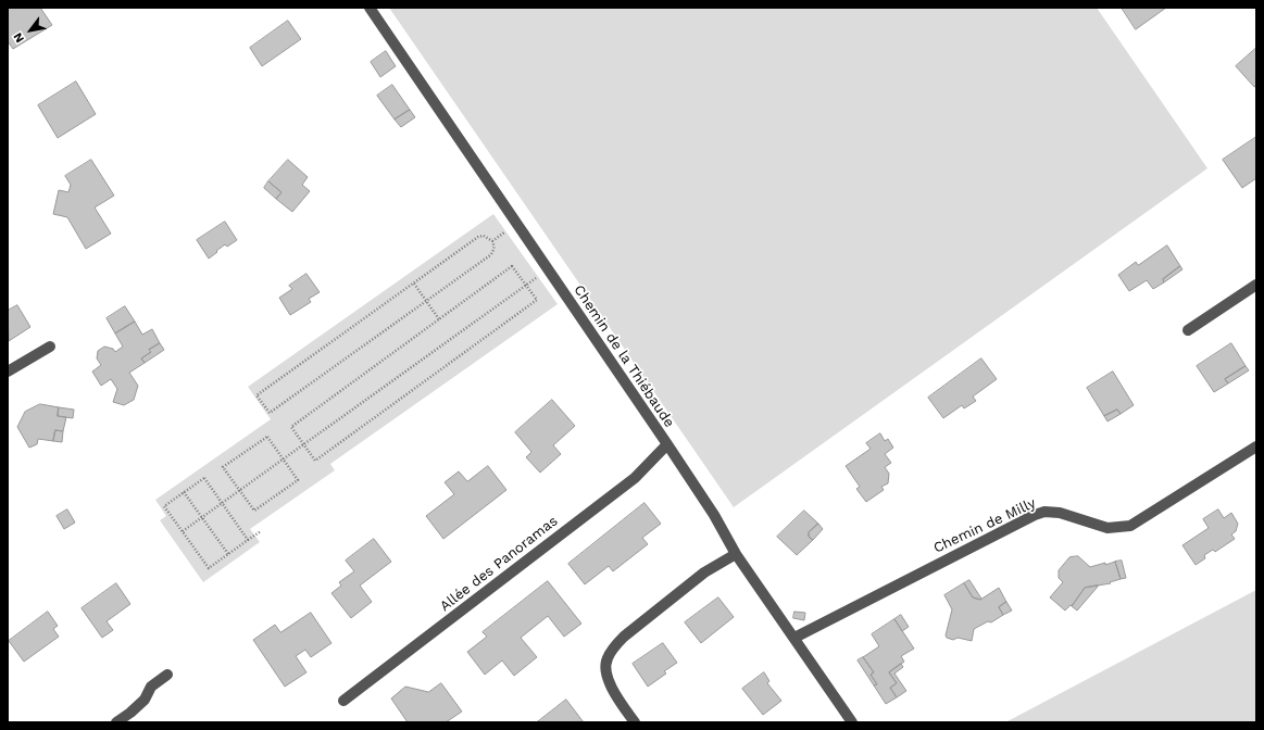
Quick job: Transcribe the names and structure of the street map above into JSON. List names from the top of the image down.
{
  "streets": {
    "street": ["Chemin de la Thiébaude", "Chemin de Milly", "Allée des Panoramas"]
  },
  "crossings": [
    ["Chemin de la Thiébaude", "Chemin de Milly"],
    ["Chemin de la Thiébaude", "Allée des Panoramas"]
  ],
  "north": "bottom left"
}
